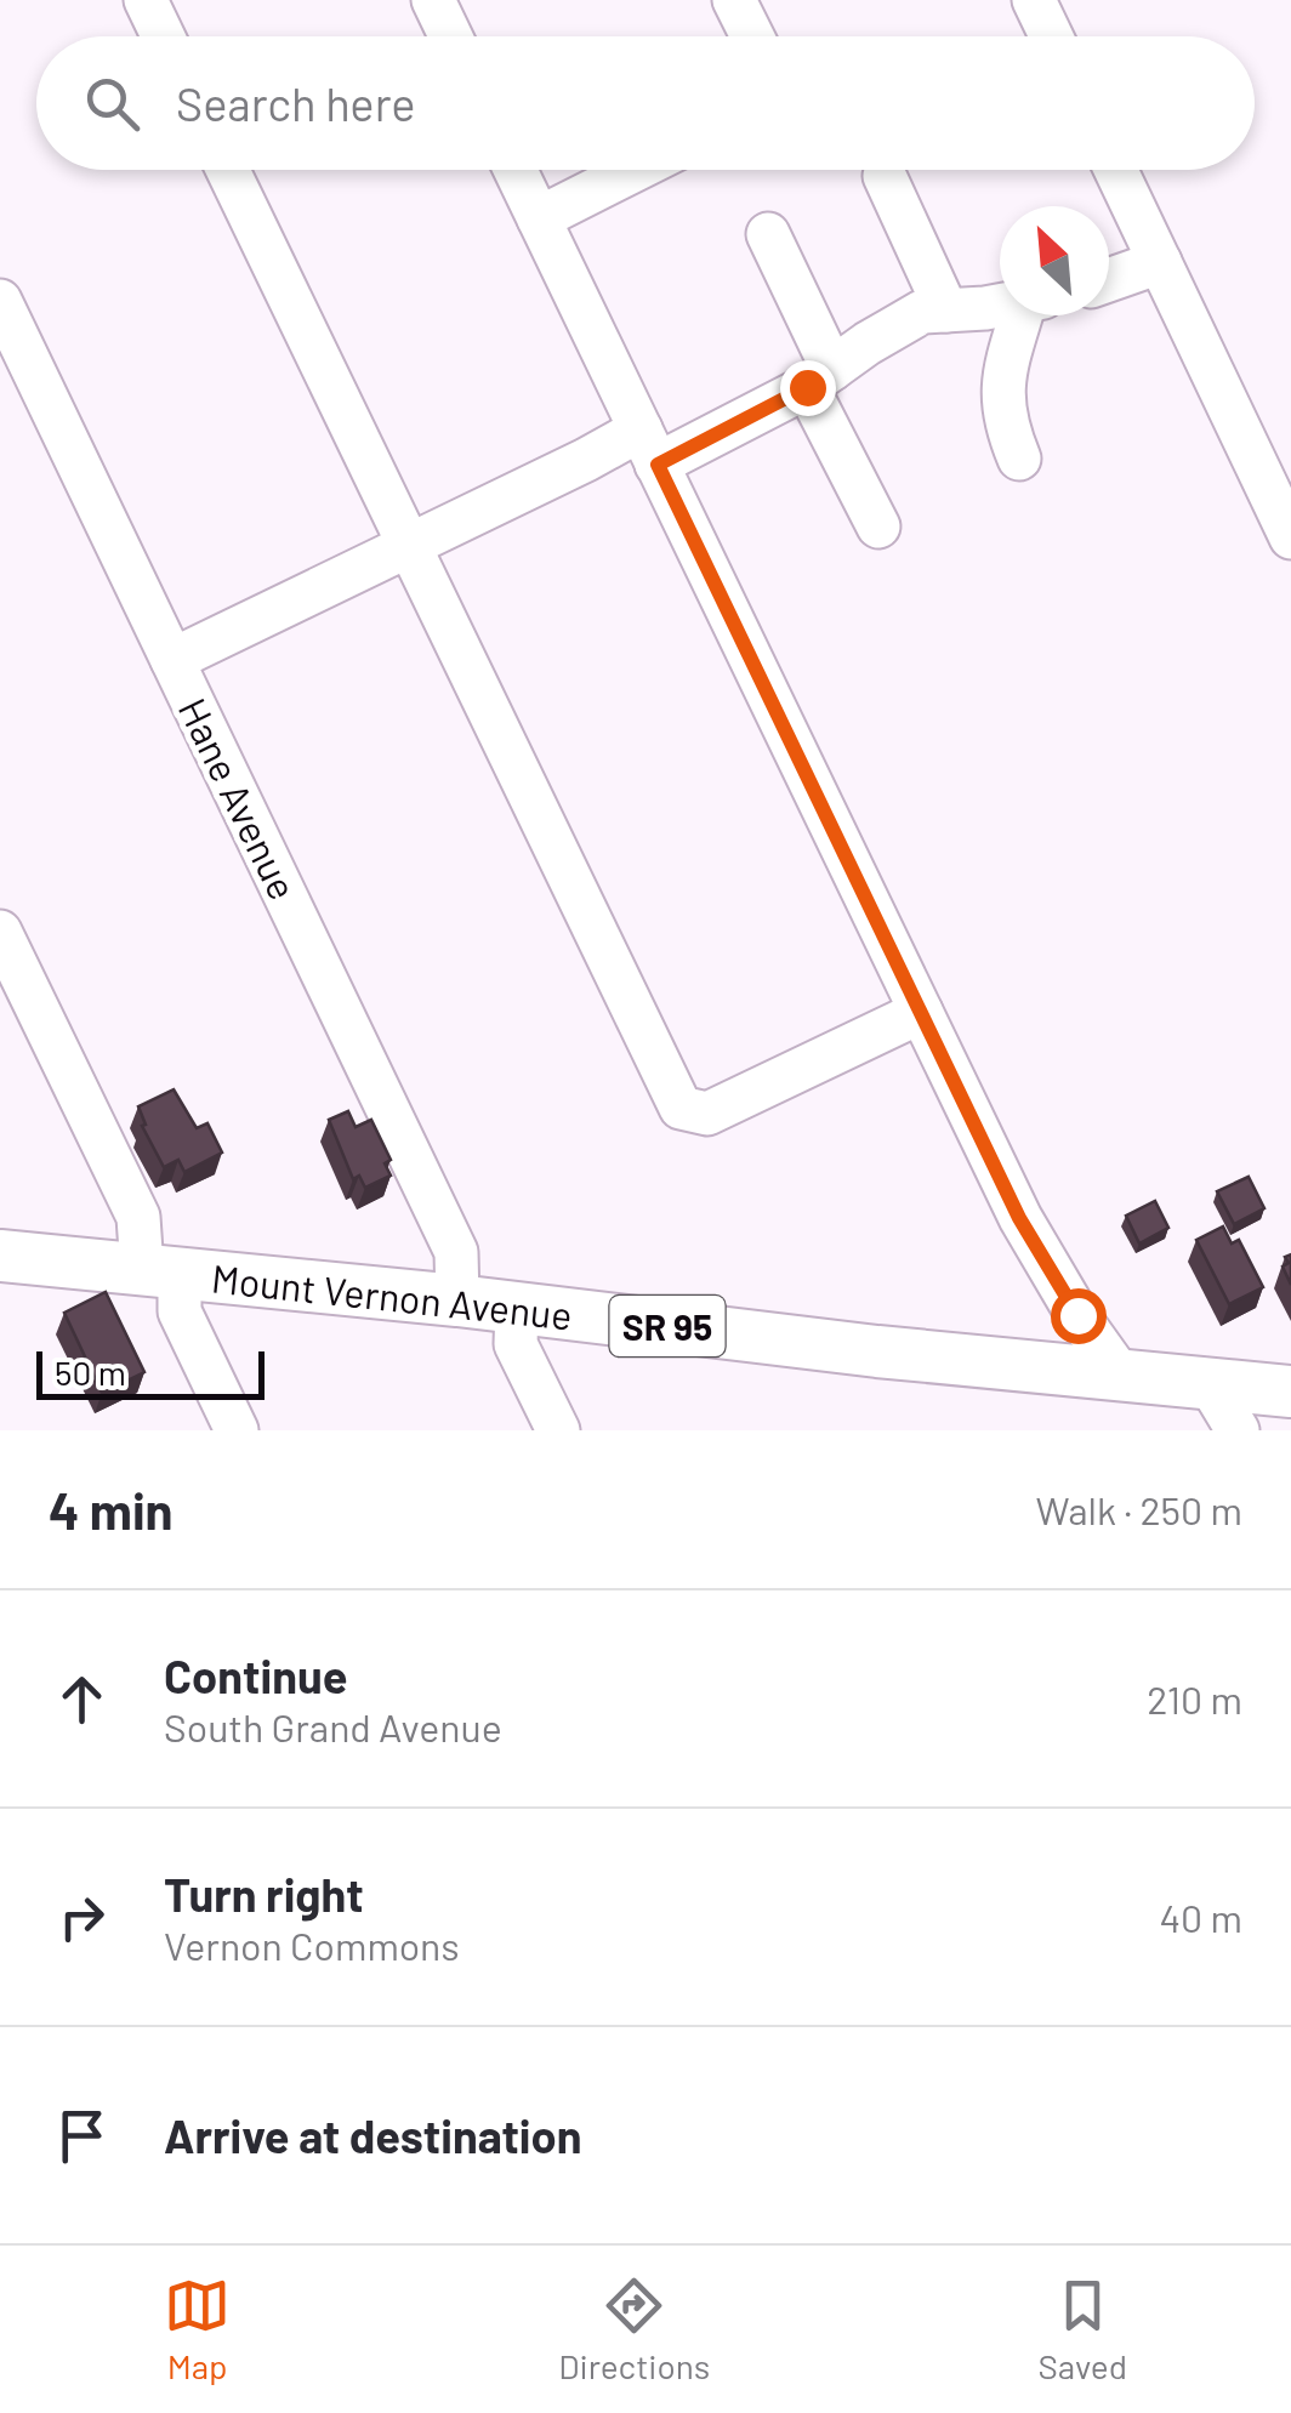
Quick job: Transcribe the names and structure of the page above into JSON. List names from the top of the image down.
{
  "streets": {
    "main road": ["Mount Vernon Avenue", "SR 95"],
    "street": ["Hane Avenue"]
  },
  "crossings": [
    ["Hane Avenue", "Mount Vernon Avenue"]
  ],
  "scale_bar": "50 m",
  "north": "top left",
  "page": {
    "search": "Search here",
    "scale": "50 m",
    "heading": ["4 min", "Walk · 250 m"],
    "list": [
      ["Continue", "South Grand Avenue", "210 m"],
      ["Turn right", "Vernon Commons", "40 m"],
      "Arrive at destination"
    ],
    "nav": ["Map", "Directions", "Saved"]
  }
}
